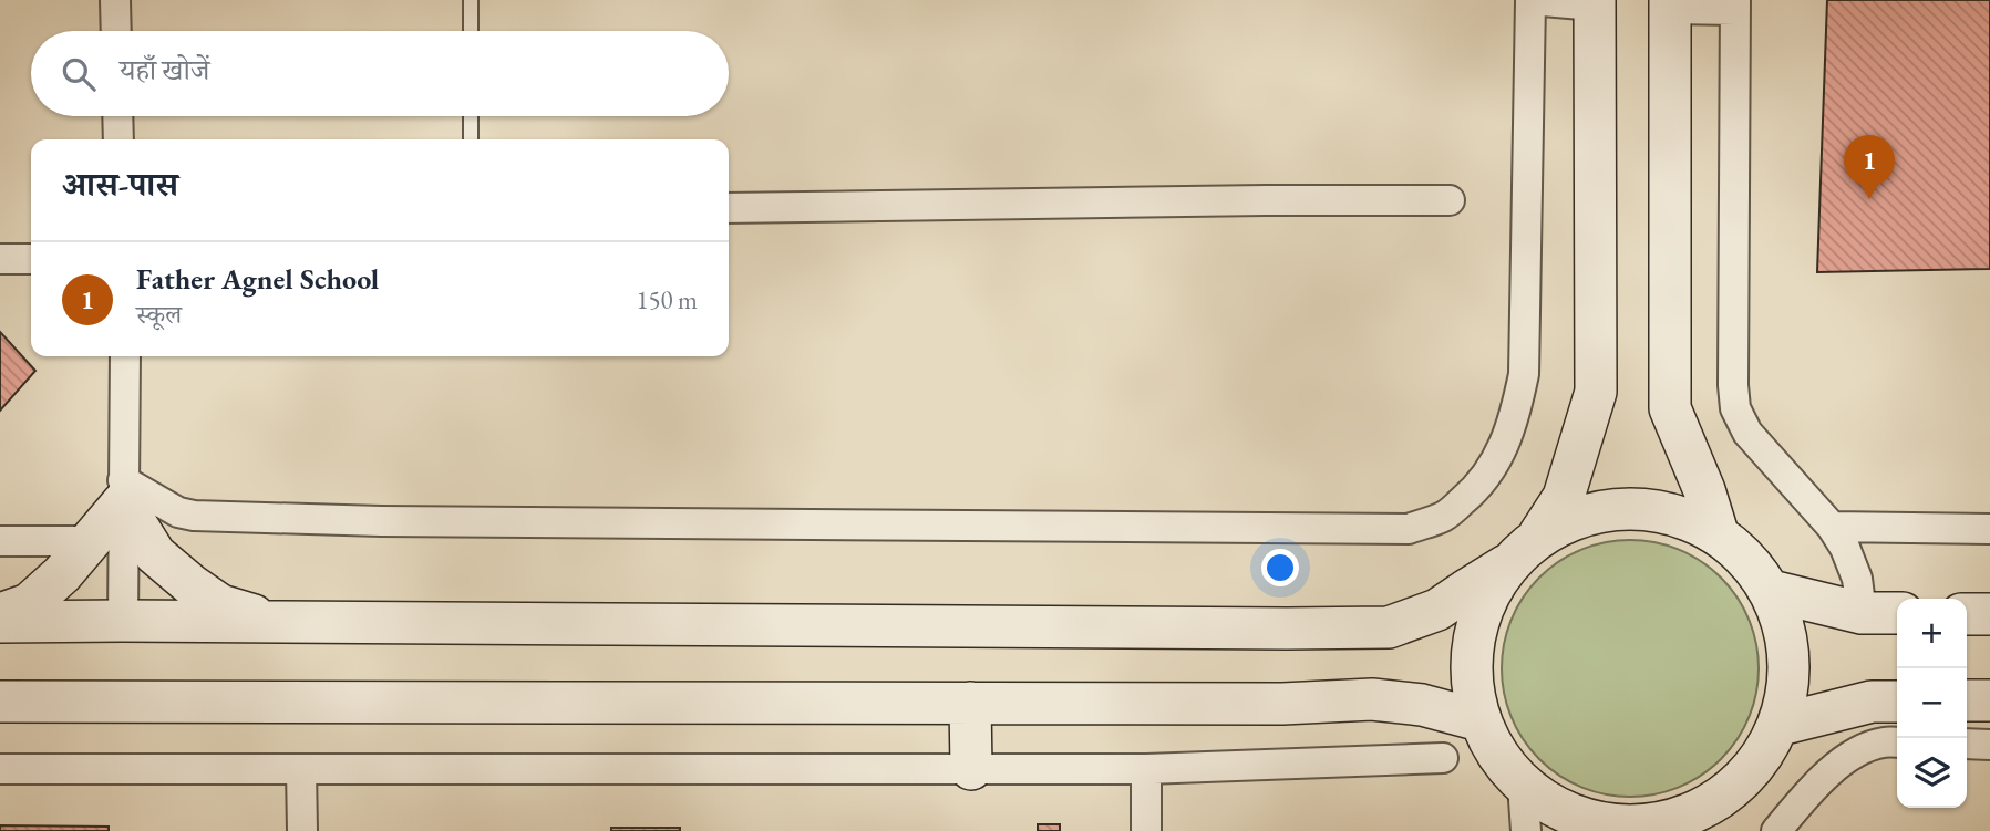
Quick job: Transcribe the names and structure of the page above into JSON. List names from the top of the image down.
{
  "page": {
    "search": "यहाँ खोजें",
    "pins": "1",
    "heading": "आस-पास",
    "list": [
      {
        "mark": "1",
        "name": "Father Agnel School",
        "note": "स्कूल",
        "value": "150 m"
      }
    ],
    "map_buttons": ["+", "−"]
  }
}
